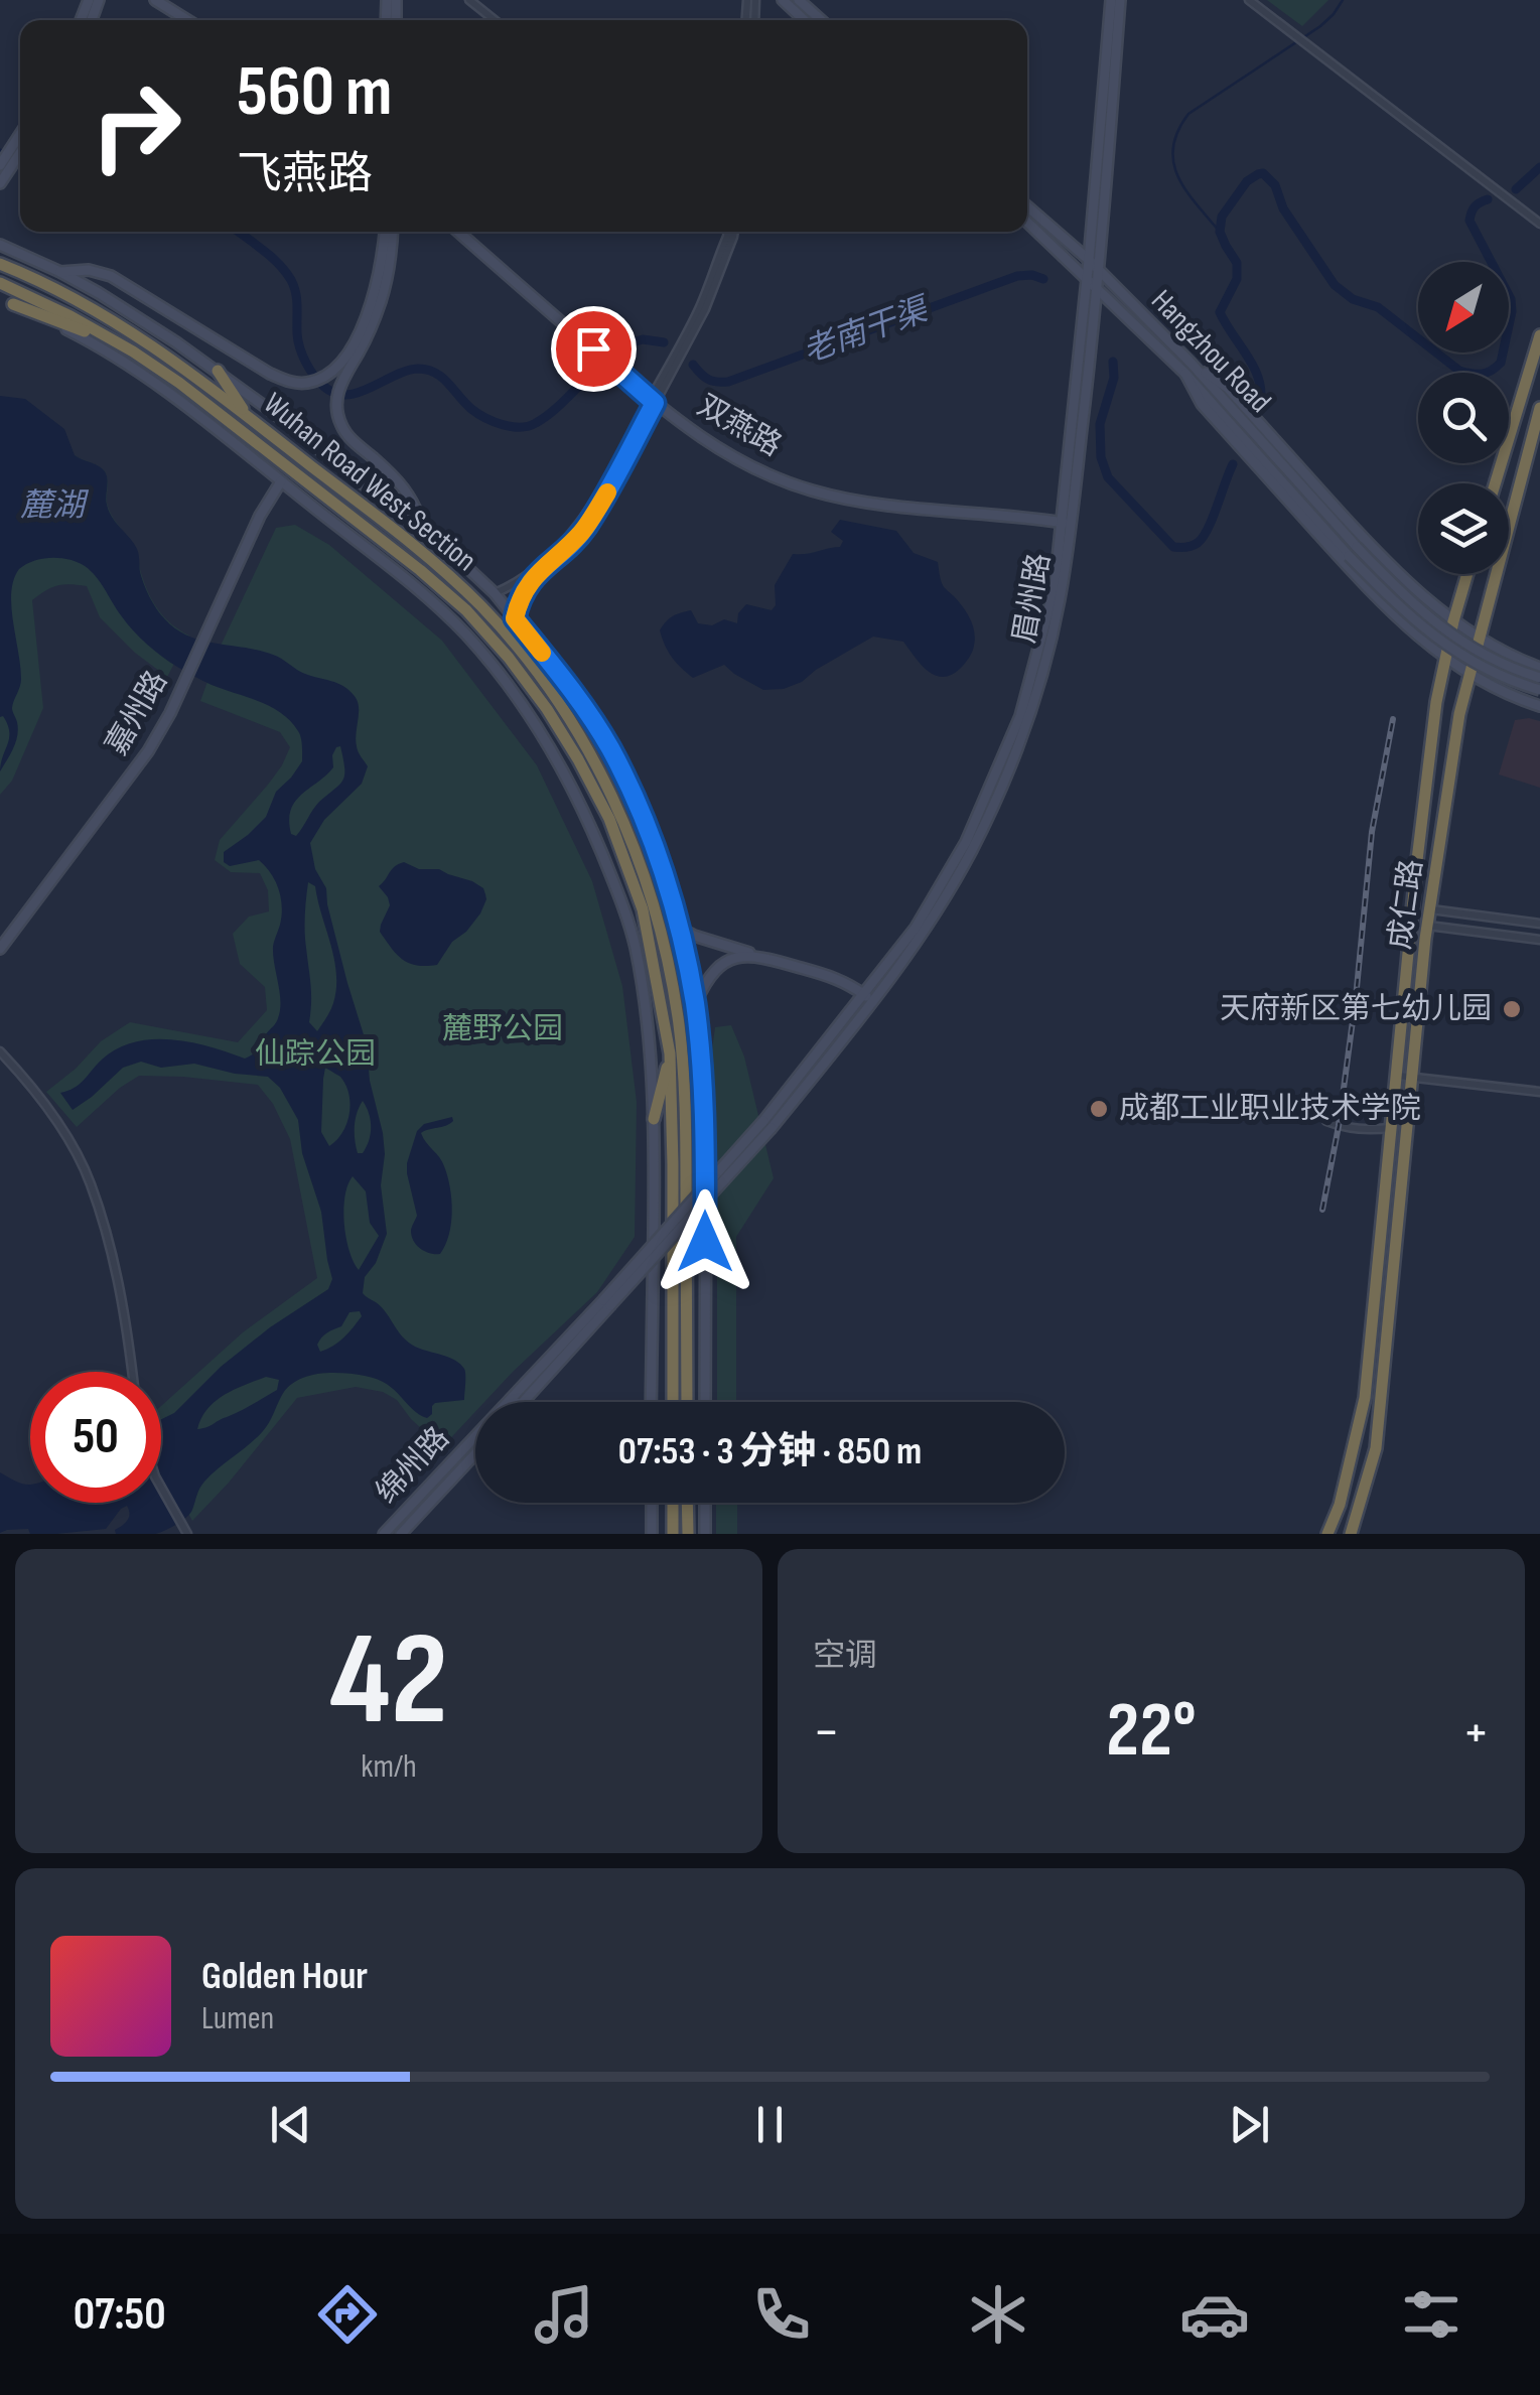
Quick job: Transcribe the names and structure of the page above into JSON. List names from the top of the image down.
{
  "streets": {
    "highway": ["Wuhan Road West Section", "成仁路"],
    "main road": [
      "Hangzhou Road",
      "双燕路",
      "眉州路",
      "嘉州路",
      "绵州路"
    ]
  },
  "crossings": [
    ["Hangzhou Road", "眉州路"],
    ["双燕路", "眉州路"],
    ["眉州路", "绵州路"]
  ],
  "water": ["老南干渠", "麓湖"],
  "parks": ["麓野公园", "仙踪公园"],
  "places": ["天府新区第七幼儿园", "成都工业职业技术学院"],
  "north": "bottom left",
  "page": {
    "turn": ["560 m", "飞燕路"],
    "limit": "50",
    "trip": "07:53 · 3 分钟 · 850 m",
    "tile": [
      ["42", "km/h"],
      "空调"
    ],
    "heat": ["−", "22°", "+"],
    "song": ["Golden Hour", "Lumen"],
    "tabs": "07:50"
  }
}
